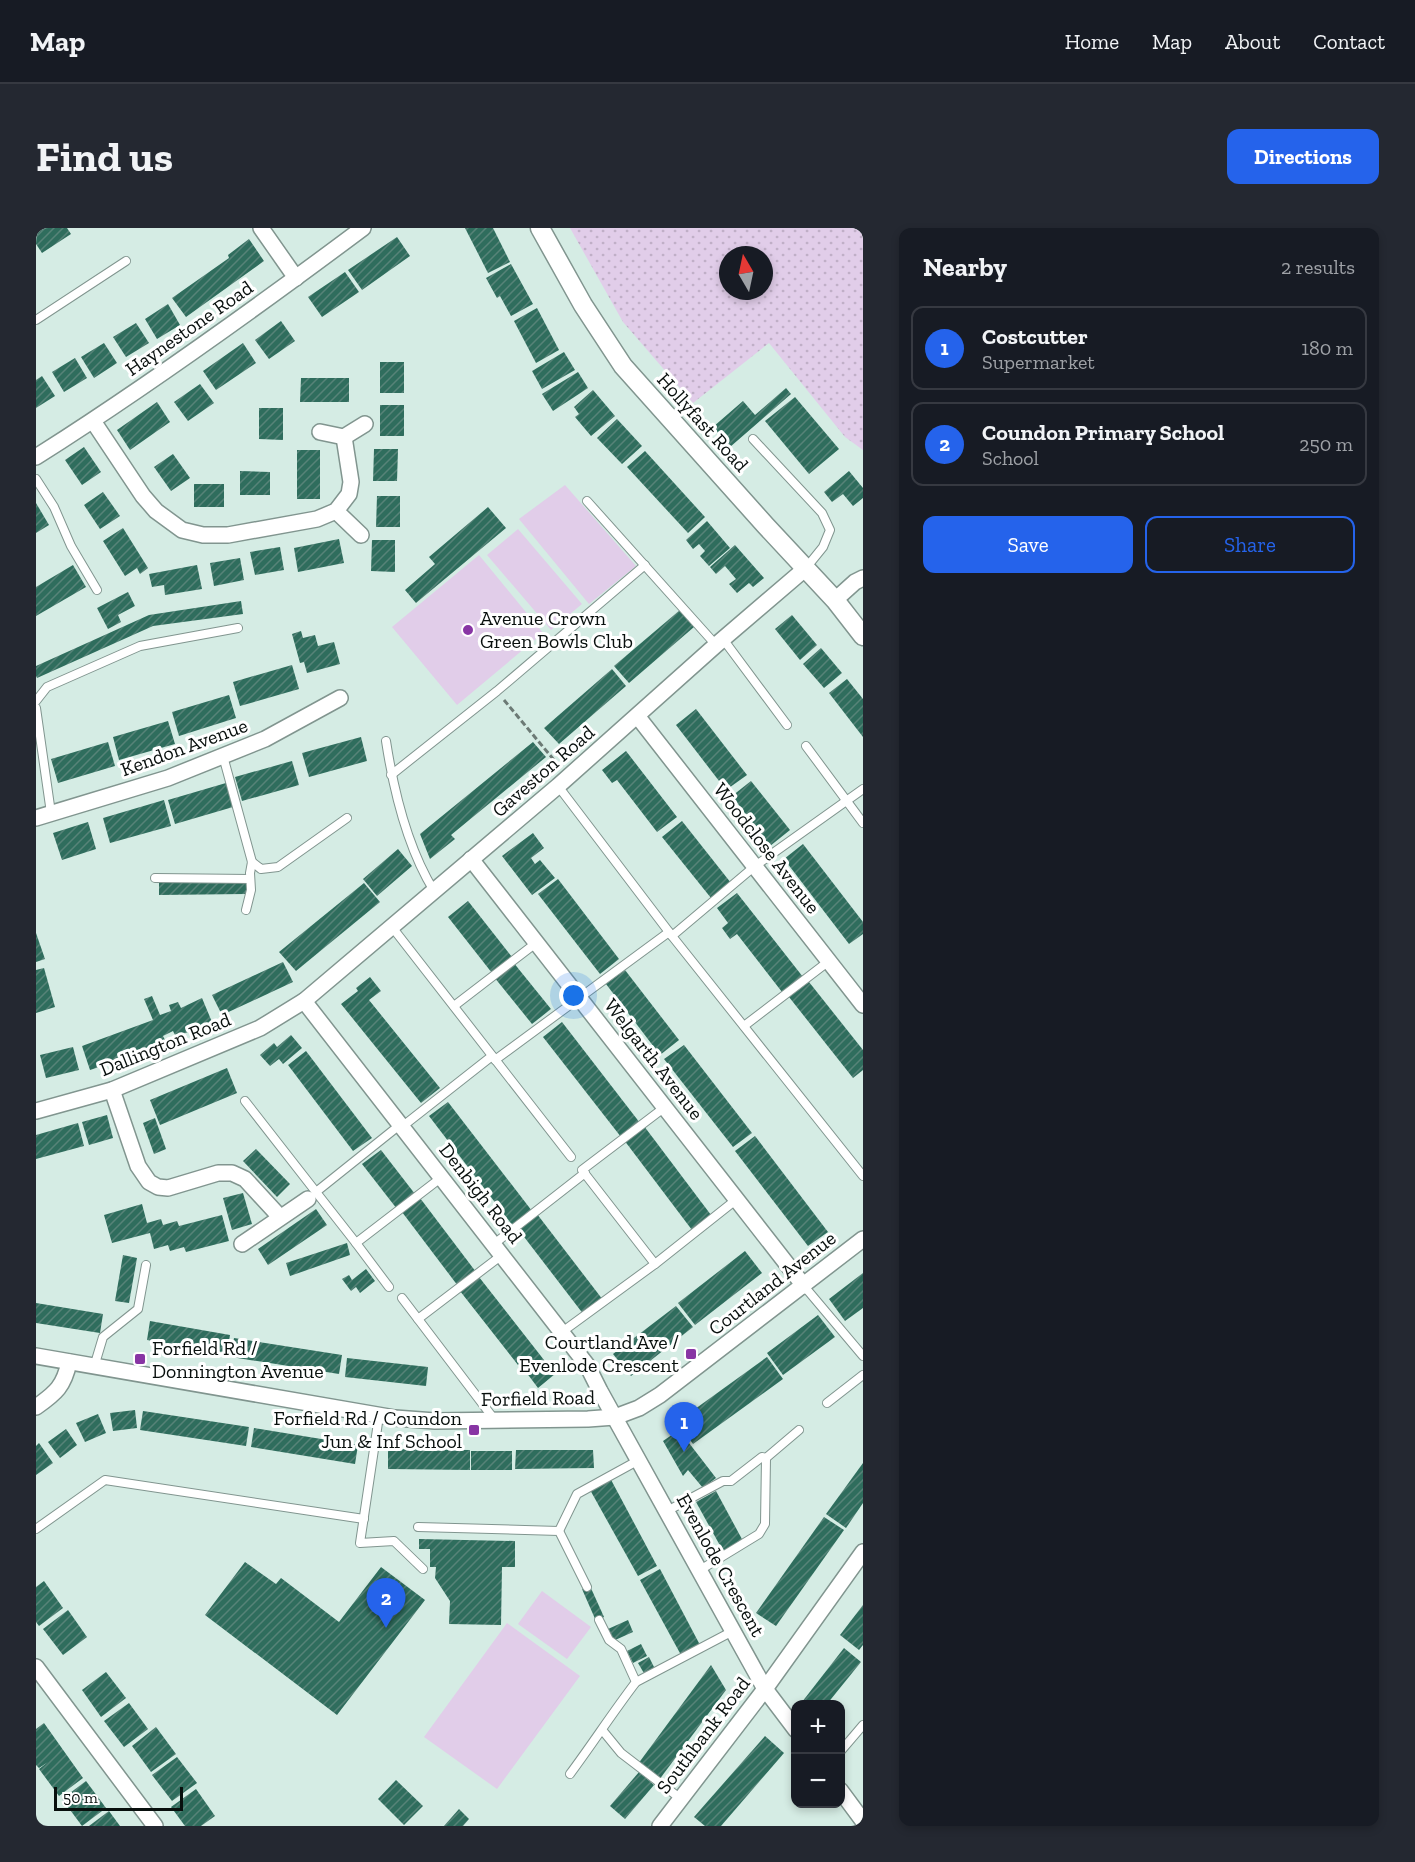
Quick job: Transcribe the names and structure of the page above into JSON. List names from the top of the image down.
{
  "streets": {
    "street": [
      "Haynestone Road",
      "Hollyfast Road",
      "Kendon Avenue",
      "Gaveston Road",
      "Woodclose Avenue",
      "Dallington Road",
      "Welgarth Avenue",
      "Denbigh Road",
      "Courtland Avenue",
      "Forfield Road",
      "Evenlode Crescent",
      "Southbank Road"
    ]
  },
  "crossings": [
    ["Hollyfast Road", "Gaveston Road"],
    ["Gaveston Road", "Woodclose Avenue"],
    ["Gaveston Road", "Dallington Road"],
    ["Gaveston Road", "Welgarth Avenue"],
    ["Gaveston Road", "Denbigh Road"],
    ["Dallington Road", "Denbigh Road"],
    ["Welgarth Avenue", "Courtland Avenue"],
    ["Denbigh Road", "Courtland Avenue"],
    ["Denbigh Road", "Forfield Road"],
    ["Denbigh Road", "Evenlode Crescent"],
    ["Courtland Avenue", "Forfield Road"],
    ["Courtland Avenue", "Evenlode Crescent"],
    ["Forfield Road", "Evenlode Crescent"],
    ["Evenlode Crescent", "Southbank Road"]
  ],
  "places": {
    "other": ["Avenue Crown Green Bowls Club"],
    "transit": ["Courtland Ave / Evenlode Crescent", "Forfield Rd / Donnington Avenue", "Forfield Rd / Coundon Jun & Inf School"]
  },
  "scale_bar": "50 m",
  "north": "top",
  "page": {
    "header": "Map",
    "nav": [
      "Home",
      "Map",
      "About",
      "Contact"
    ],
    "buttons": [
      "Directions",
      ["Save", "Share"]
    ],
    "title": "Find us",
    "heading": ["Nearby", "2 results"],
    "list": [
      {
        "mark": "1",
        "name": "Costcutter",
        "note": "Supermarket",
        "value": "180 m"
      },
      {
        "mark": "2",
        "name": "Coundon Primary School",
        "note": "School",
        "value": "250 m"
      }
    ],
    "pins": ["1", "2"],
    "map_buttons": ["+", "−"],
    "scale": "50 m"
  }
}
